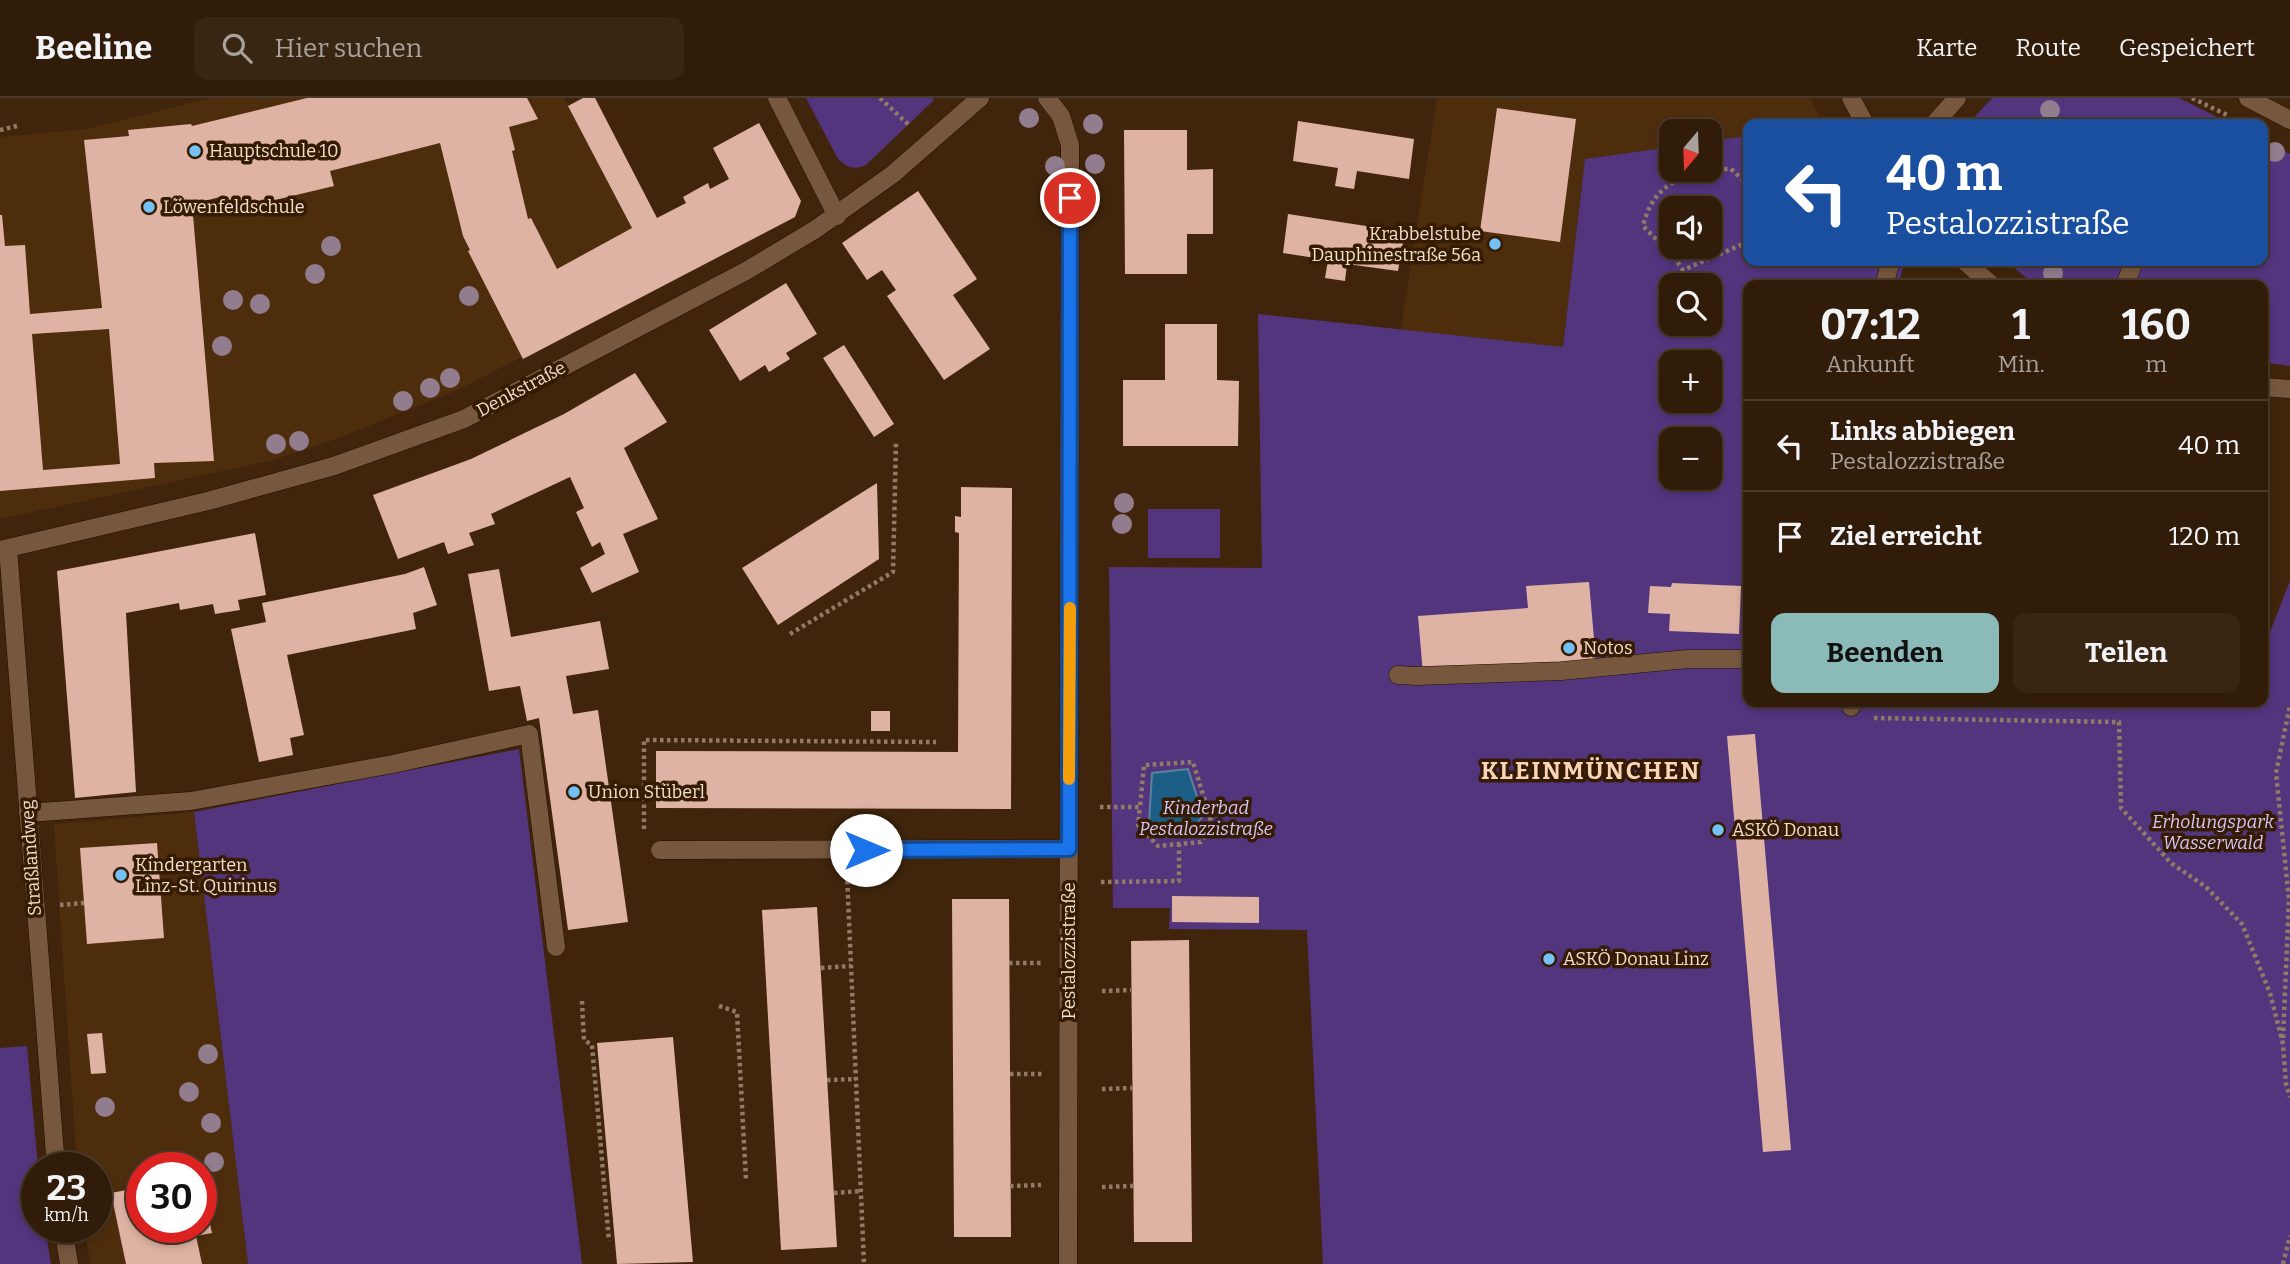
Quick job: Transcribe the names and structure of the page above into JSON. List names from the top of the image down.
{
  "streets": {
    "street": ["Denkstraße", "Straßlandweg", "Pestalozzistraße"]
  },
  "crossings": [
    ["Denkstraße", "Straßlandweg"]
  ],
  "districts": ["KLEINMÜNCHEN"],
  "parks": ["Kinderbad Pestalozzistraße", "Erholungspark Wasserwald"],
  "places": [
    "Hauptschule 10",
    "Löwenfeldschule",
    "Krabbelstube Dauphinestraße 56a",
    "Notos",
    "Union Stüberl",
    "ASKÖ Donau",
    "Kindergarten Linz-St. Quirinus",
    "ASKÖ Donau Linz"
  ],
  "north": "bottom",
  "page": {
    "header": "Beeline",
    "search": "Hier suchen",
    "nav": ["Karte", "Route", "Gespeichert"],
    "map_buttons": ["+", "−"],
    "turn": ["40 m", "Pestalozzistraße"],
    "eta": [
      "07:12",
      "Ankunft",
      "1",
      "Min.",
      "160",
      "m"
    ],
    "list": [
      {
        "name": "Links abbiegen",
        "note": "Pestalozzistraße",
        "value": "40 m"
      },
      {
        "name": "Ziel erreicht",
        "value": "120 m"
      }
    ],
    "buttons": ["Beenden", "Teilen"],
    "speed": "23 km/h",
    "limit": "30"
  }
}
